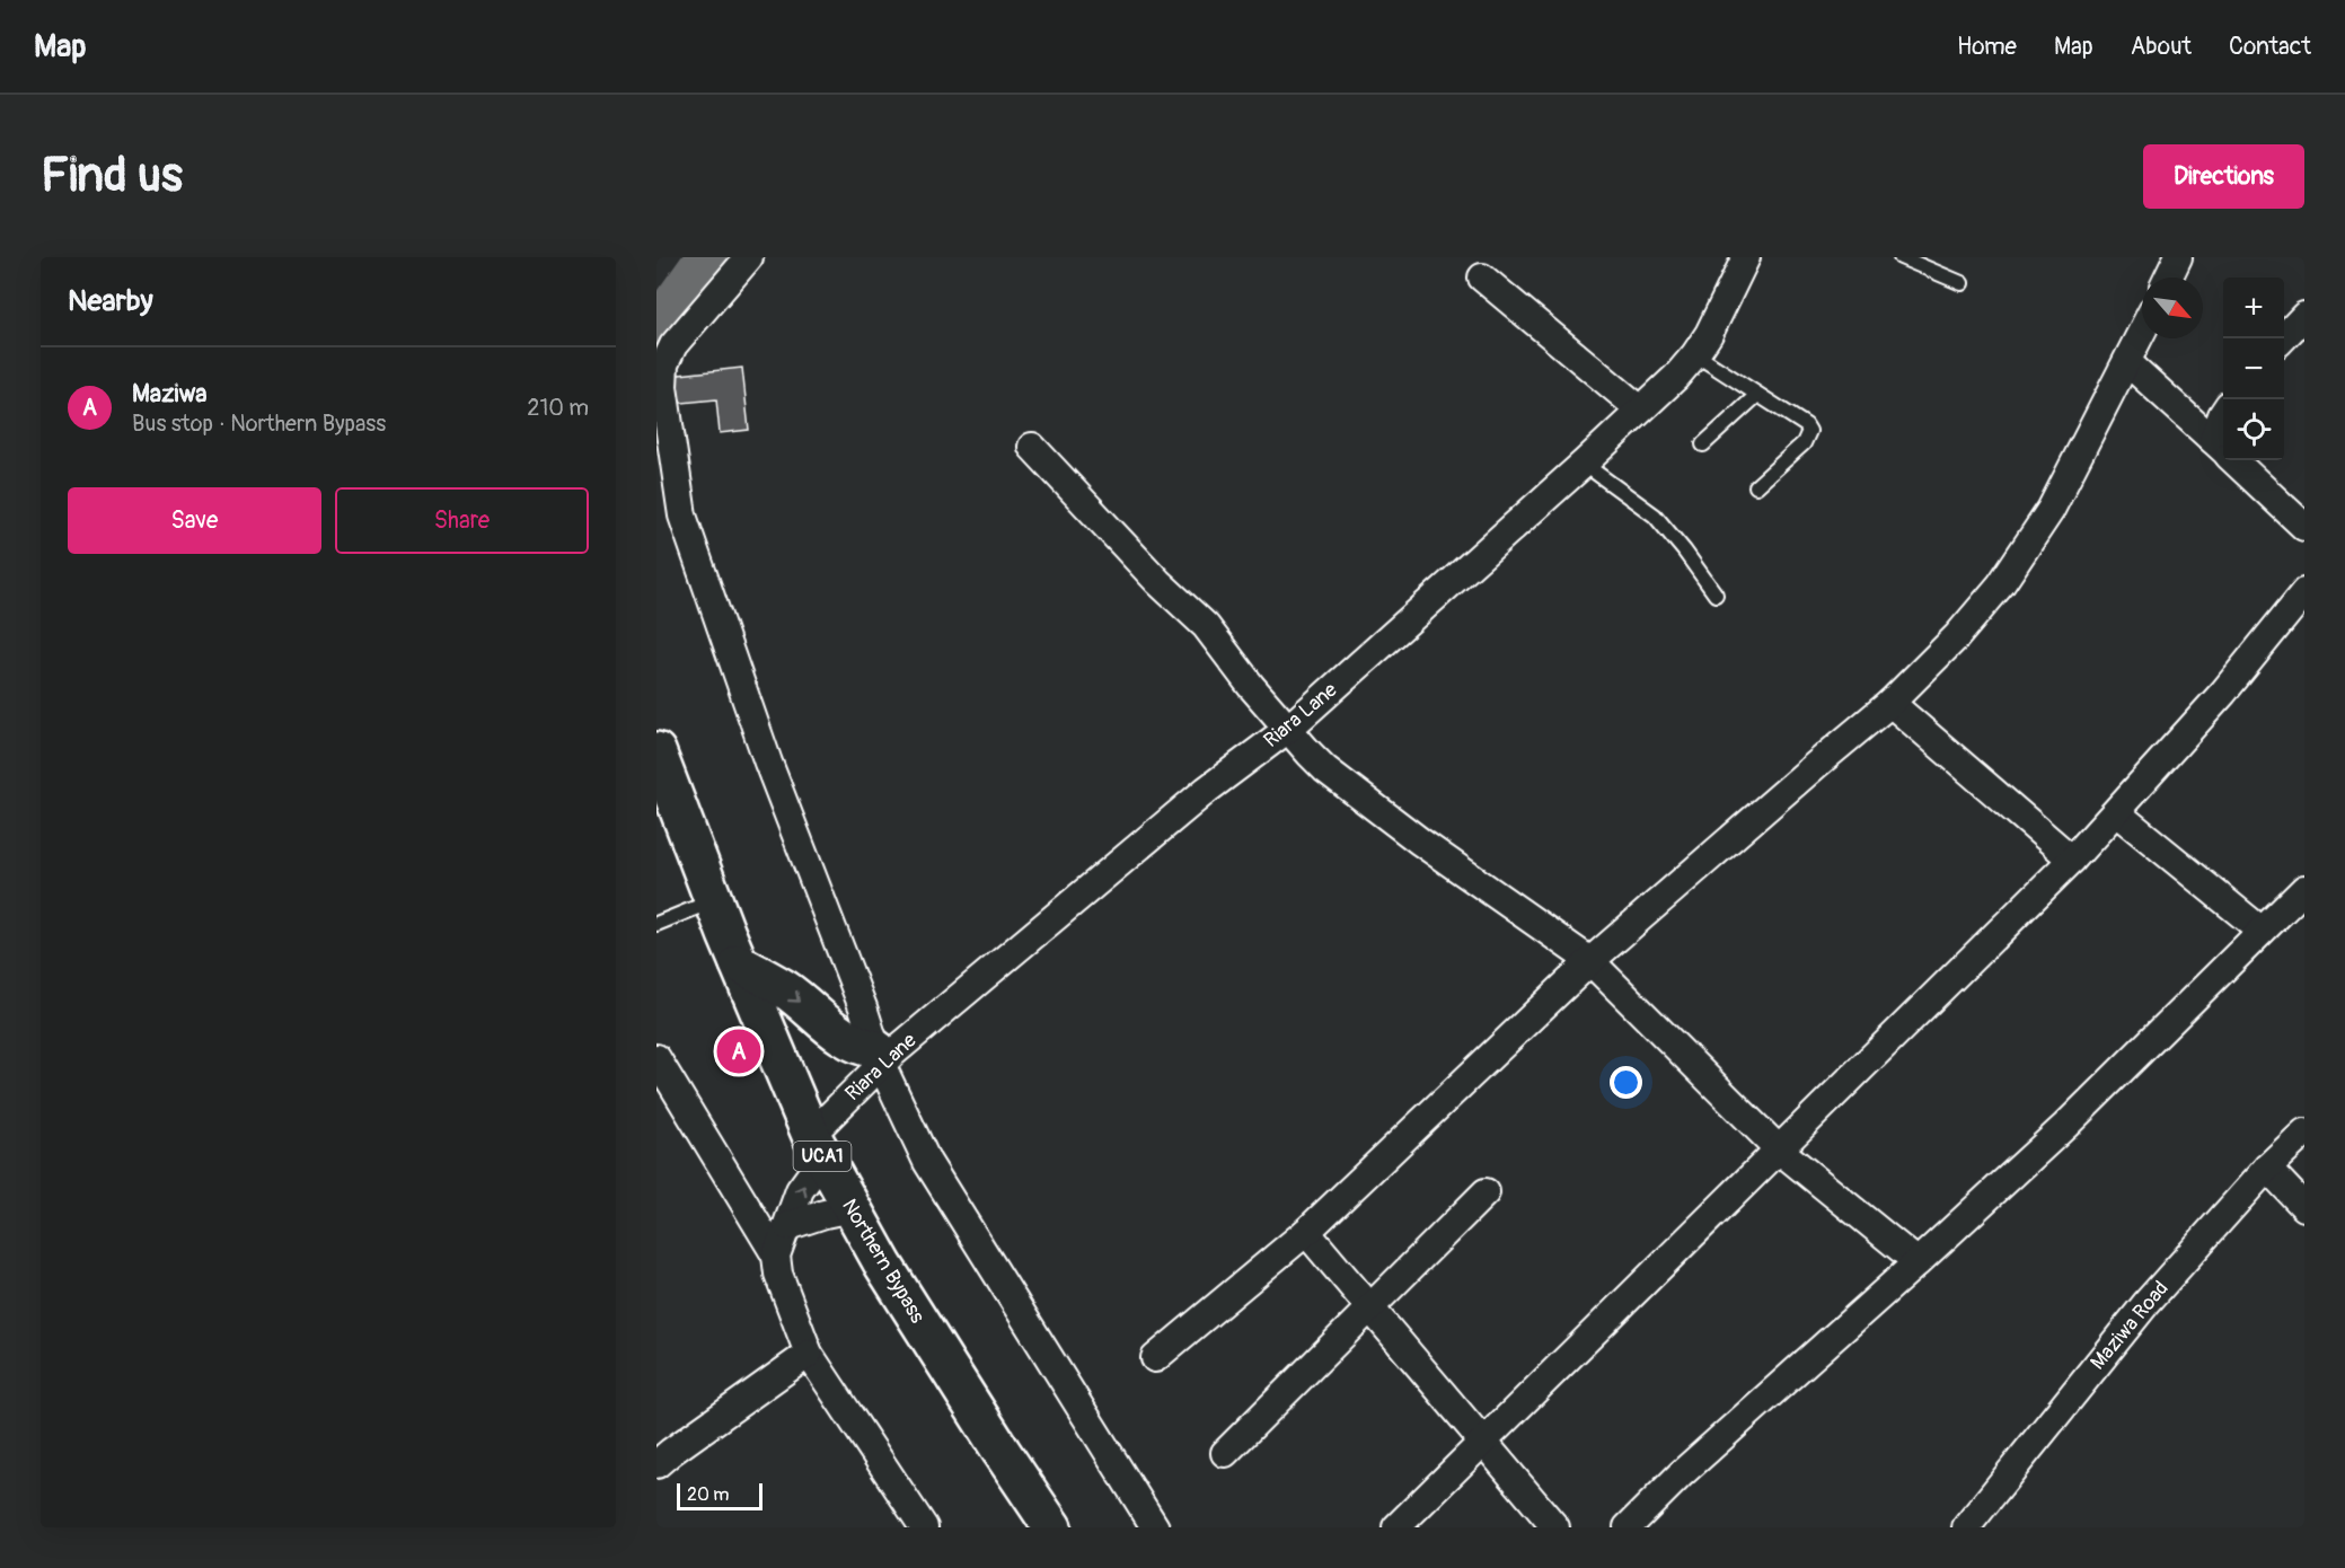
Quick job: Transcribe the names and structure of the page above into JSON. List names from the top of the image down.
{
  "streets": {
    "main road": ["UCA1", "Northern Bypass"],
    "street": ["Riara Lane", "Maziwa Road"]
  },
  "crossings": [
    ["Riara Lane", "Northern Bypass"]
  ],
  "scale_bar": "20 m",
  "north": "bottom right",
  "page": {
    "header": "Map",
    "nav": [
      "Home",
      "Map",
      "About",
      "Contact"
    ],
    "buttons": [
      "Directions",
      ["Save", "Share"]
    ],
    "title": "Find us",
    "heading": "Nearby",
    "map_buttons": ["+", "−"],
    "list": [
      {
        "mark": "A",
        "name": "Maziwa",
        "note": "Bus stop · Northern Bypass",
        "value": "210 m"
      }
    ],
    "pins": "A",
    "scale": "20 m"
  }
}
